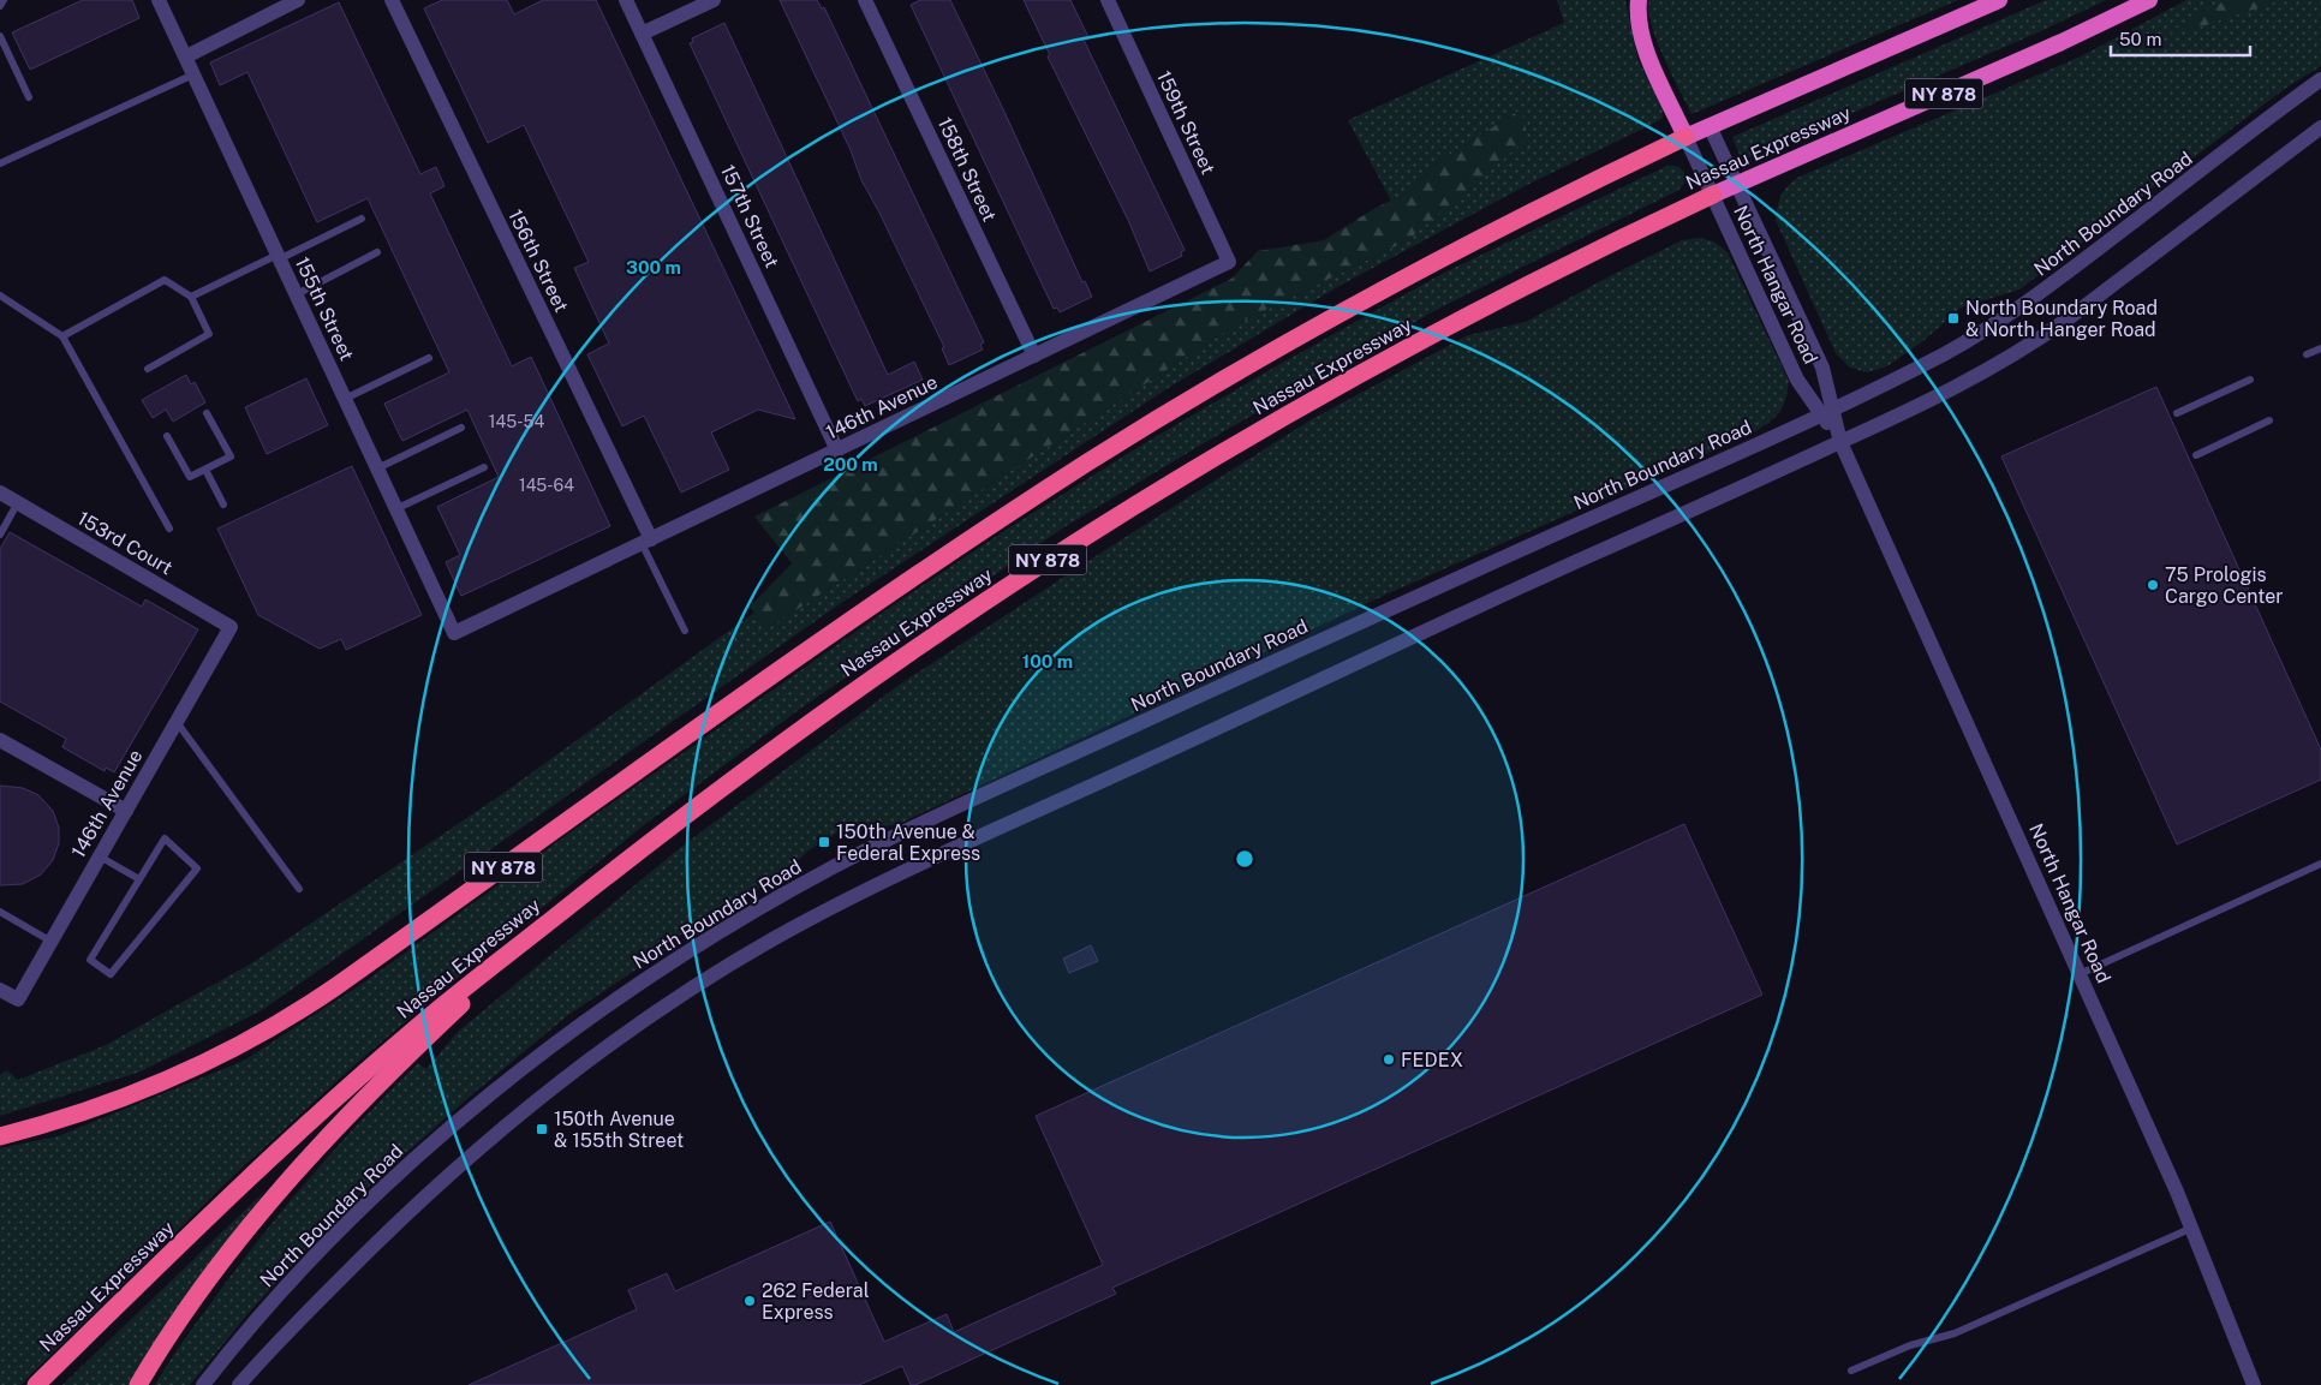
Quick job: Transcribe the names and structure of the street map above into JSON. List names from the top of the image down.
{
  "streets": {
    "highway": ["NY 878", "Nassau Expressway"],
    "street": [
      "159th Street",
      "158th Street",
      "North Boundary Road",
      "157th Street",
      "156th Street",
      "North Hangar Road",
      "155th Street",
      "146th Avenue",
      "153rd Court"
    ]
  },
  "crossings": [
    ["159th Street", "146th Avenue"],
    ["Nassau Expressway", "North Hangar Road"],
    ["158th Street", "146th Avenue"],
    ["North Boundary Road", "North Hangar Road"],
    ["157th Street", "146th Avenue"],
    ["156th Street", "146th Avenue"],
    ["155th Street", "146th Avenue"],
    ["146th Avenue", "153rd Court"]
  ],
  "places": {
    "transit": ["North Boundary Road & North Hanger Road", "150th Avenue & Federal Express", "150th Avenue & 155th Street"],
    "other": ["75 Prologis Cargo Center", "FEDEX", "262 Federal Express"]
  },
  "house_numbers": ["145-54", "145-64"],
  "scale_bar": "50 m",
  "rings": ["300 m", "200 m", "100 m"]
}
